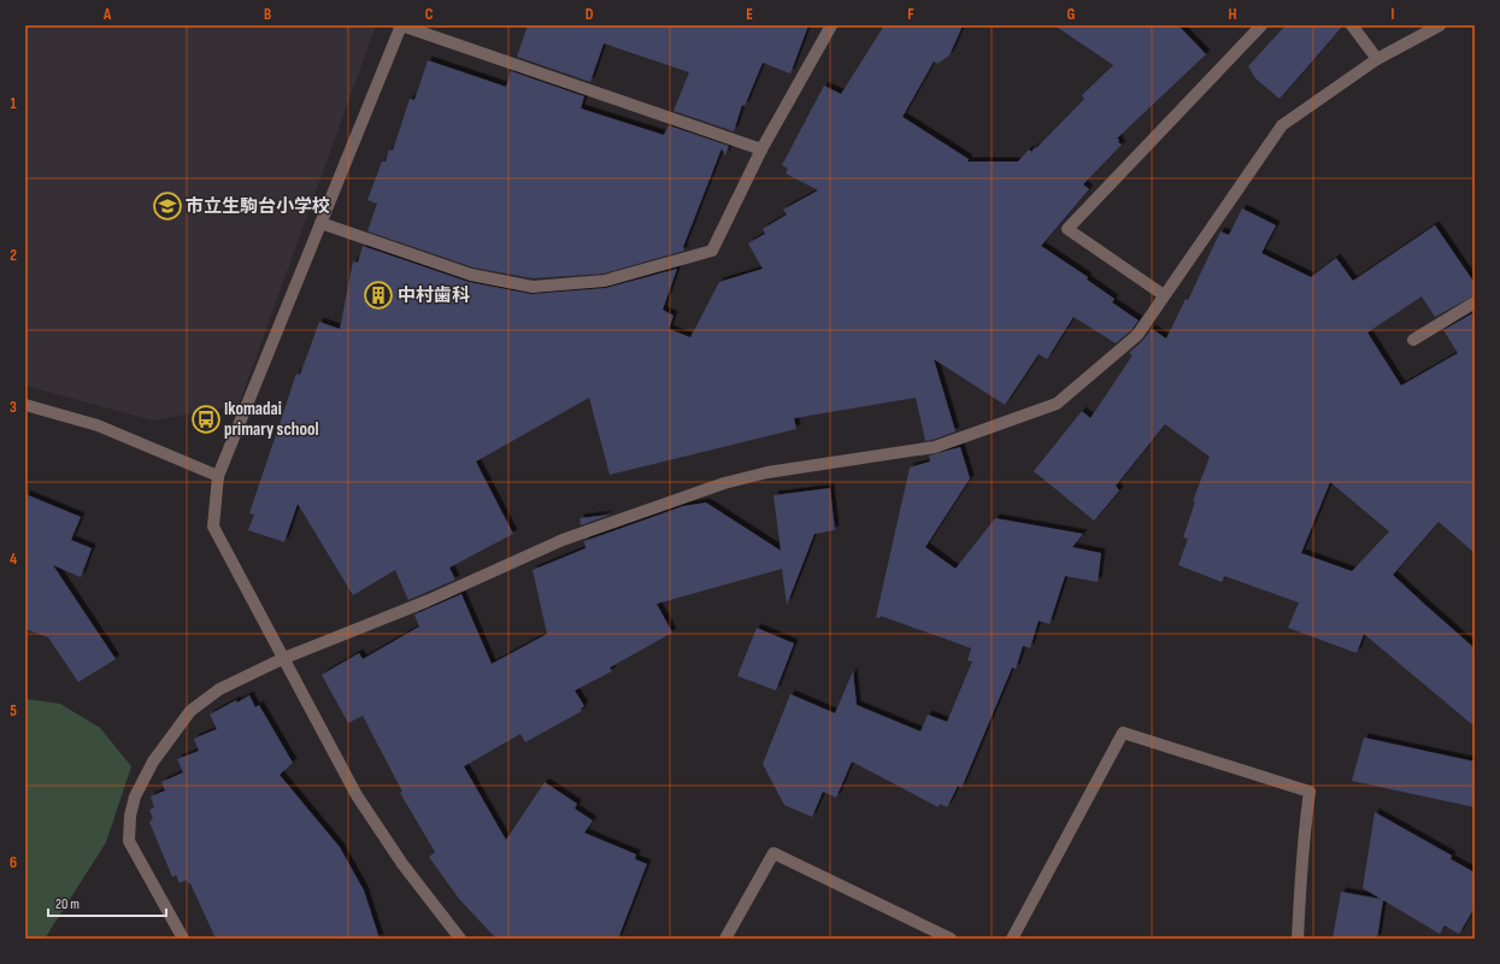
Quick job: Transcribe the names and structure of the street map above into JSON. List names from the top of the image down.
{
  "places": {
    "school or university": ["市立生駒台小学校"],
    "building": ["中村歯科"],
    "bus stop": ["Ikomadai primary school"]
  },
  "scale_bar": "20 m",
  "grid": {
    "columns": [
      "A",
      "B",
      "C",
      "D",
      "E",
      "F",
      "G",
      "H",
      "I"
    ],
    "rows": [
      "1",
      "2",
      "3",
      "4",
      "5",
      "6"
    ]
  }
}
